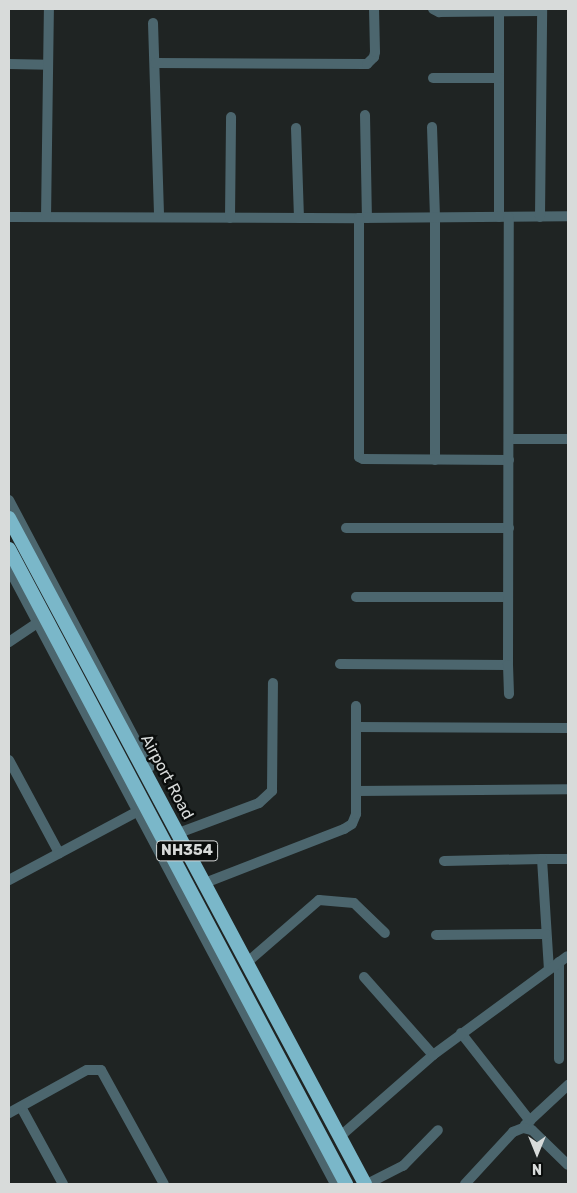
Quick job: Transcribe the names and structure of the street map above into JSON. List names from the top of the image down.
{
  "streets": {
    "highway": ["Airport Road", "NH354"]
  },
  "north": "bottom"
}
